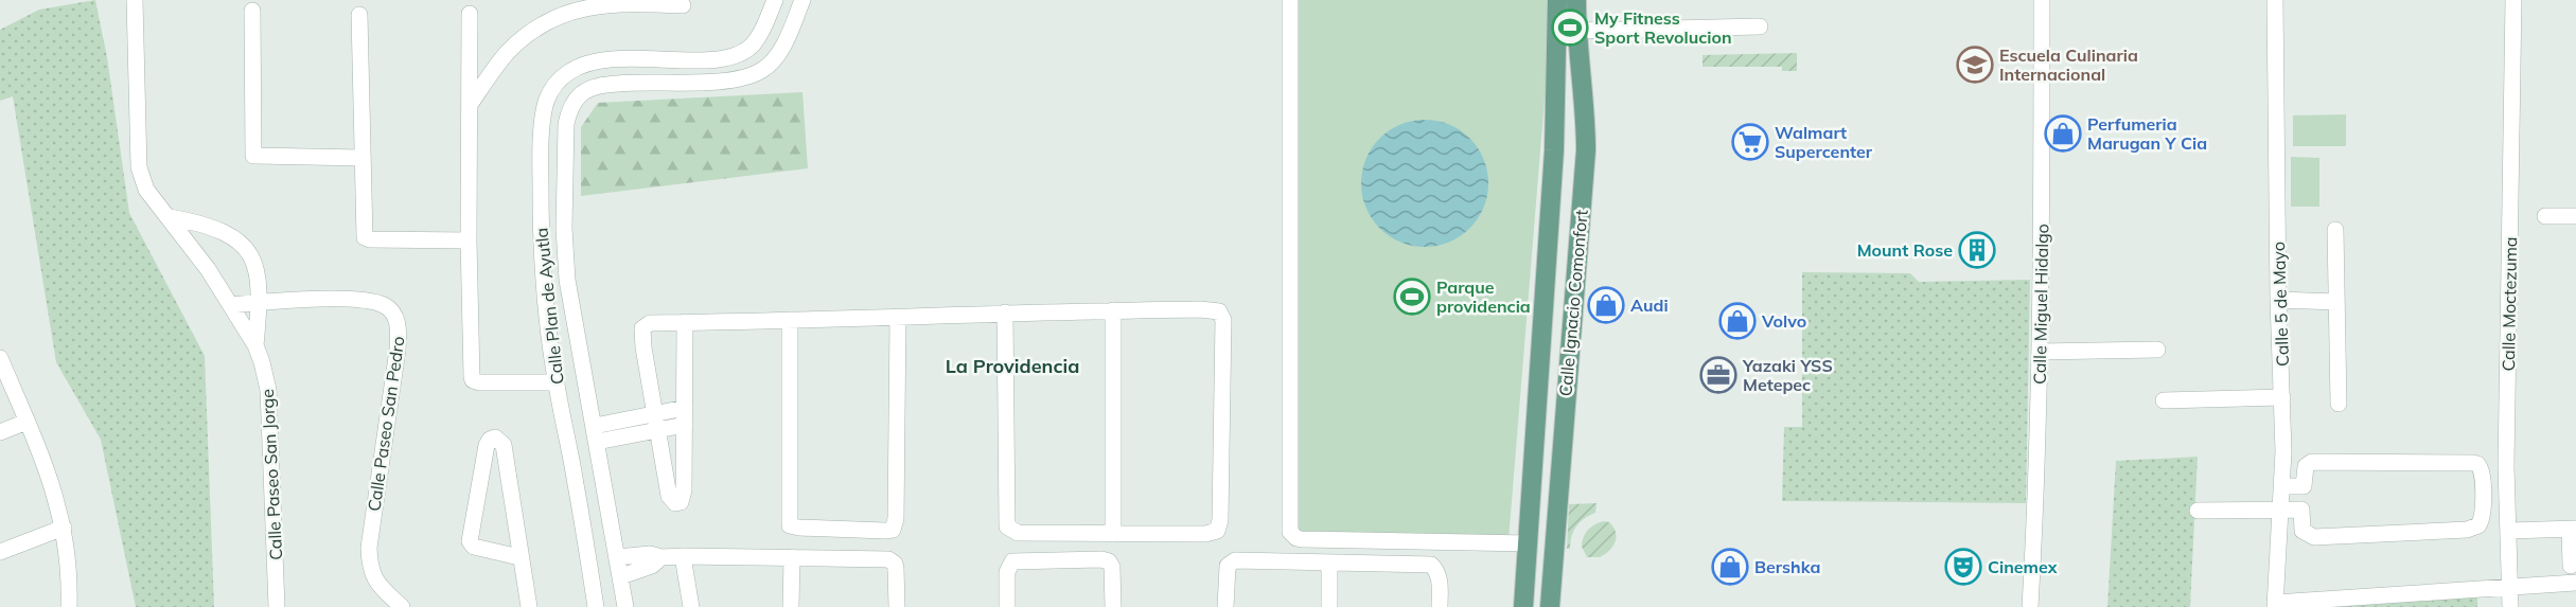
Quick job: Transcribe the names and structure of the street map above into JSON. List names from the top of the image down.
{
  "streets": {
    "main road": ["Calle Ignacio Comonfort"],
    "street": [
      "Calle Miguel Hidalgo",
      "Calle 5 de Mayo",
      "Calle Moctezuma",
      "Calle Plan de Ayutla",
      "Calle Paseo San Pedro",
      "Calle Paseo San Jorge"
    ]
  },
  "districts": ["La Providencia"],
  "places": {
    "sports": ["My Fitness Sport Revolucion", "Parque providencia"],
    "school or university": ["Escuela Culinaria Internacional"],
    "shop": [
      "Perfumeria Marugan Y Cia",
      "Audi",
      "Volvo",
      "Bershka"
    ],
    "supermarket": ["Walmart Supercenter"],
    "building": ["Mount Rose"],
    "office": ["Yazaki YSS Metepec"],
    "theatre": ["Cinemex"]
  }
}
